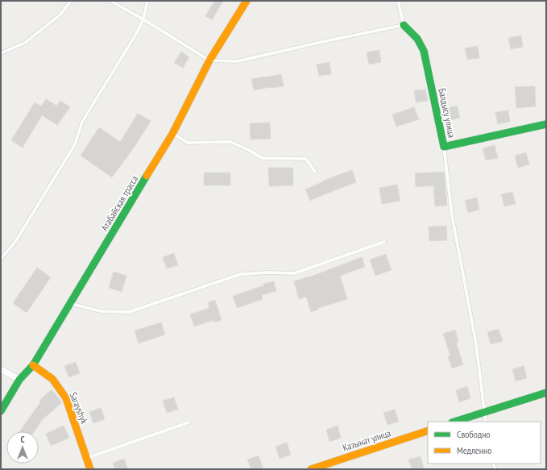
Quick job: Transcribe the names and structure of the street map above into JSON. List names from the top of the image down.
{
  "streets": {
    "street": [
      "Балдысу улица",
      "Атабайская трасса",
      "Sarayshyk",
      "Казынат улица"
    ]
  },
  "crossings": [
    ["Атабайская трасса", "Sarayshyk"]
  ],
  "legend": ["Свободно", "Медленно"],
  "north": "top"
}
